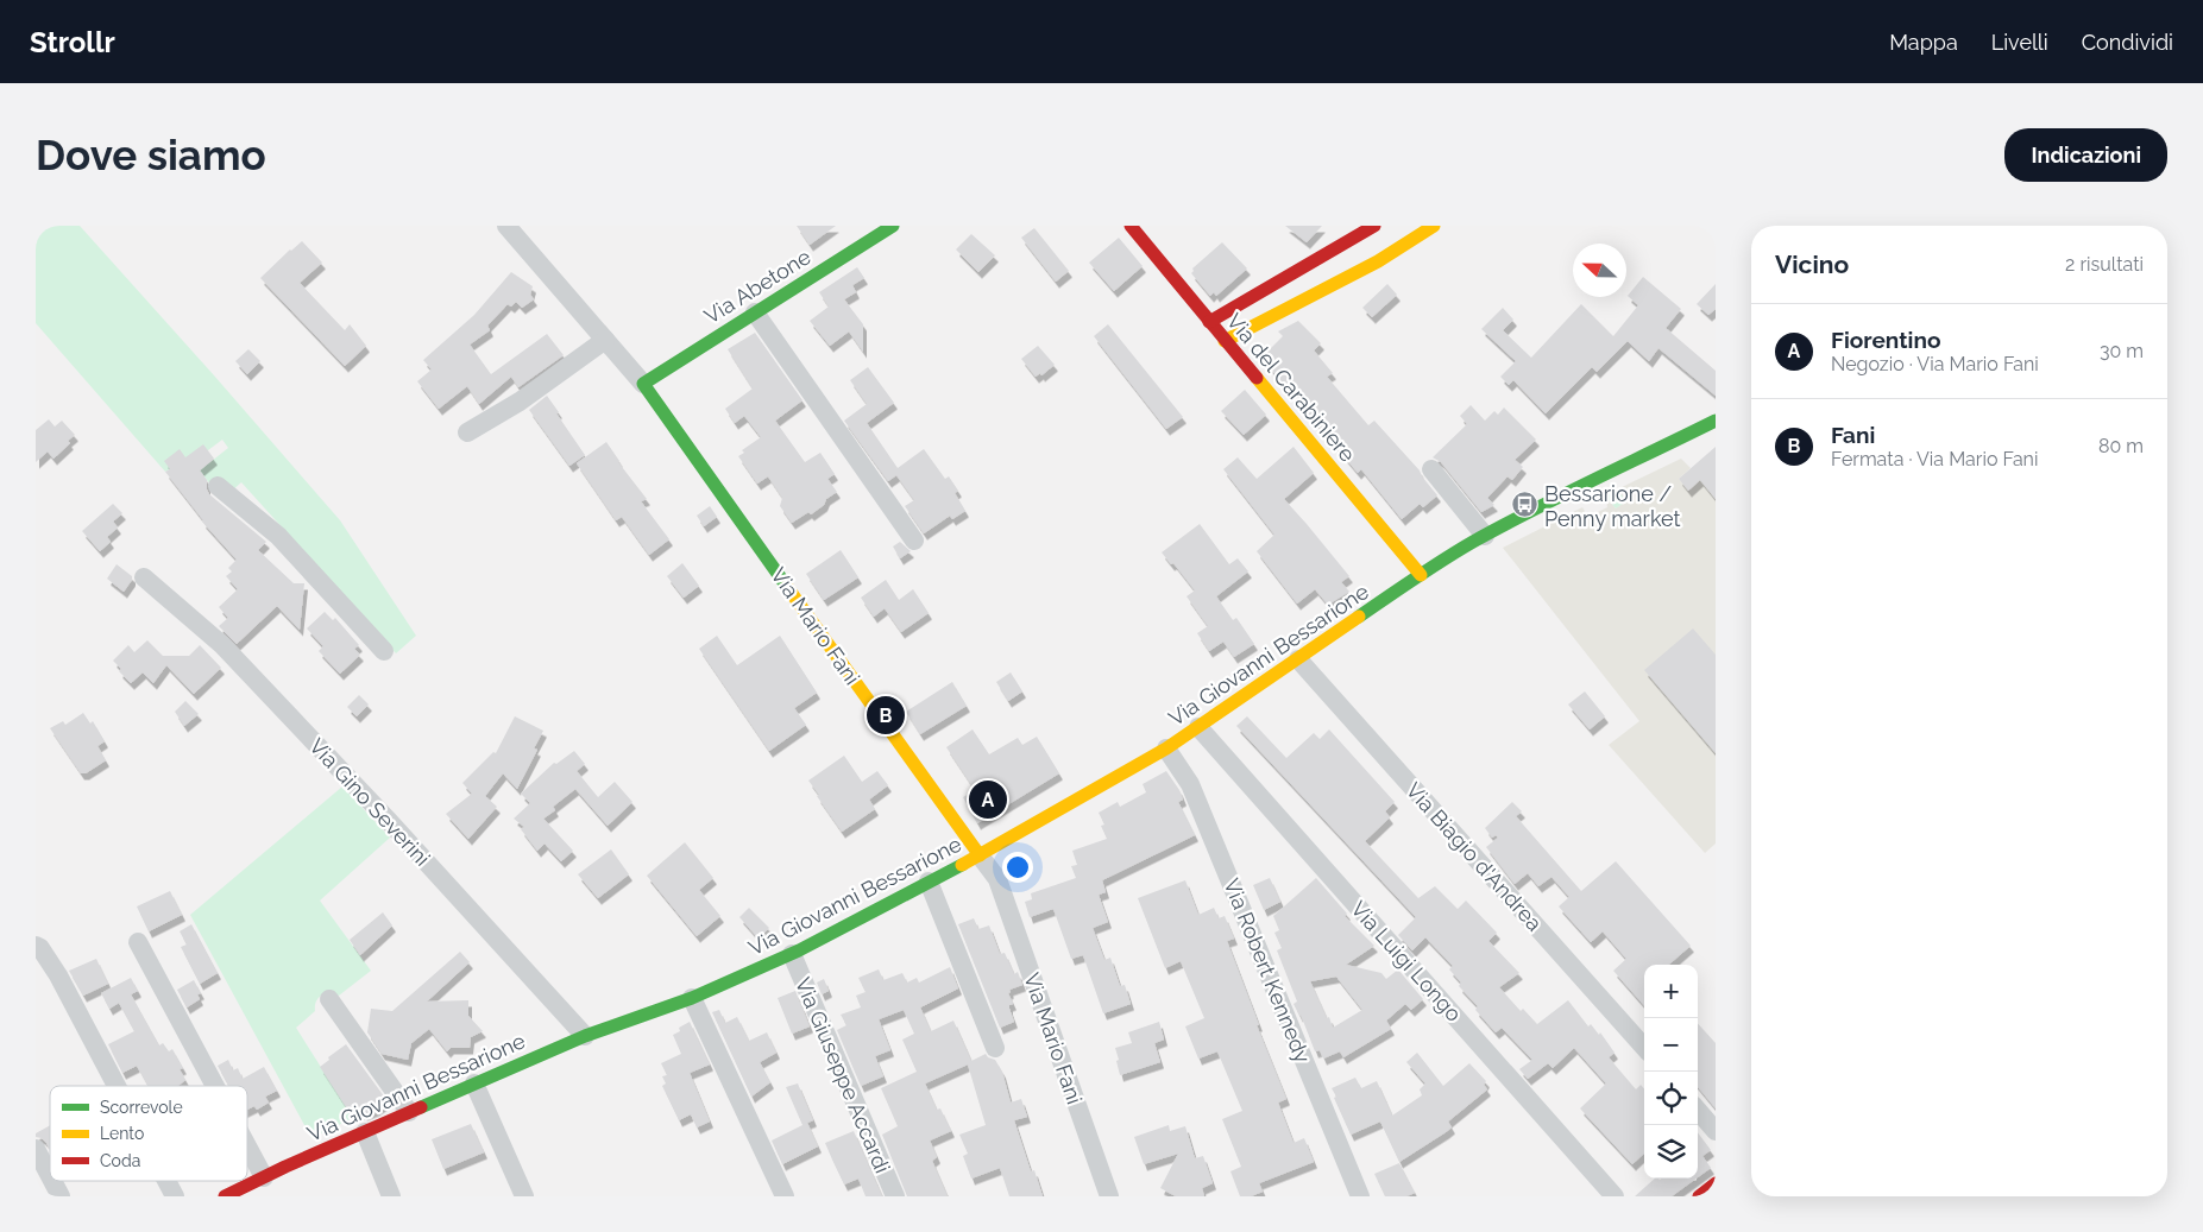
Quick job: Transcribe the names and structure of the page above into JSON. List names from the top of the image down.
{
  "streets": {
    "street": [
      "Via Abetone",
      "Via del Carabiniere",
      "Via Mario Fani",
      "Via Giovanni Bessarione",
      "Via Gino Severini",
      "Via Biagio d'Andrea",
      "Via Luigi Longo",
      "Via Robert Kennedy",
      "Via Giuseppe Accardi"
    ]
  },
  "crossings": [
    ["Via Abetone", "Via Mario Fani"],
    ["Via del Carabiniere", "Via Giovanni Bessarione"],
    ["Via Mario Fani", "Via Giovanni Bessarione"],
    ["Via Giovanni Bessarione", "Via Gino Severini"],
    ["Via Giovanni Bessarione", "Via Biagio d'Andrea"],
    ["Via Giovanni Bessarione", "Via Luigi Longo"],
    ["Via Giovanni Bessarione", "Via Robert Kennedy"],
    ["Via Giovanni Bessarione", "Via Giuseppe Accardi"]
  ],
  "places": {
    "bus stop": ["Bessarione / Penny market"]
  },
  "legend": ["Scorrevole", "Lento", "Coda"],
  "north": "left",
  "page": {
    "header": "Strollr",
    "nav": ["Mappa", "Livelli", "Condividi"],
    "buttons": "Indicazioni",
    "title": "Dove siamo",
    "heading": ["Vicino", "2 risultati"],
    "list": [
      {
        "mark": "A",
        "name": "Fiorentino",
        "note": "Negozio · Via Mario Fani",
        "value": "30 m"
      },
      {
        "mark": "B",
        "name": "Fani",
        "note": "Fermata · Via Mario Fani",
        "value": "80 m"
      }
    ],
    "pins": ["B", "A"],
    "map_buttons": ["+", "−"]
  }
}
